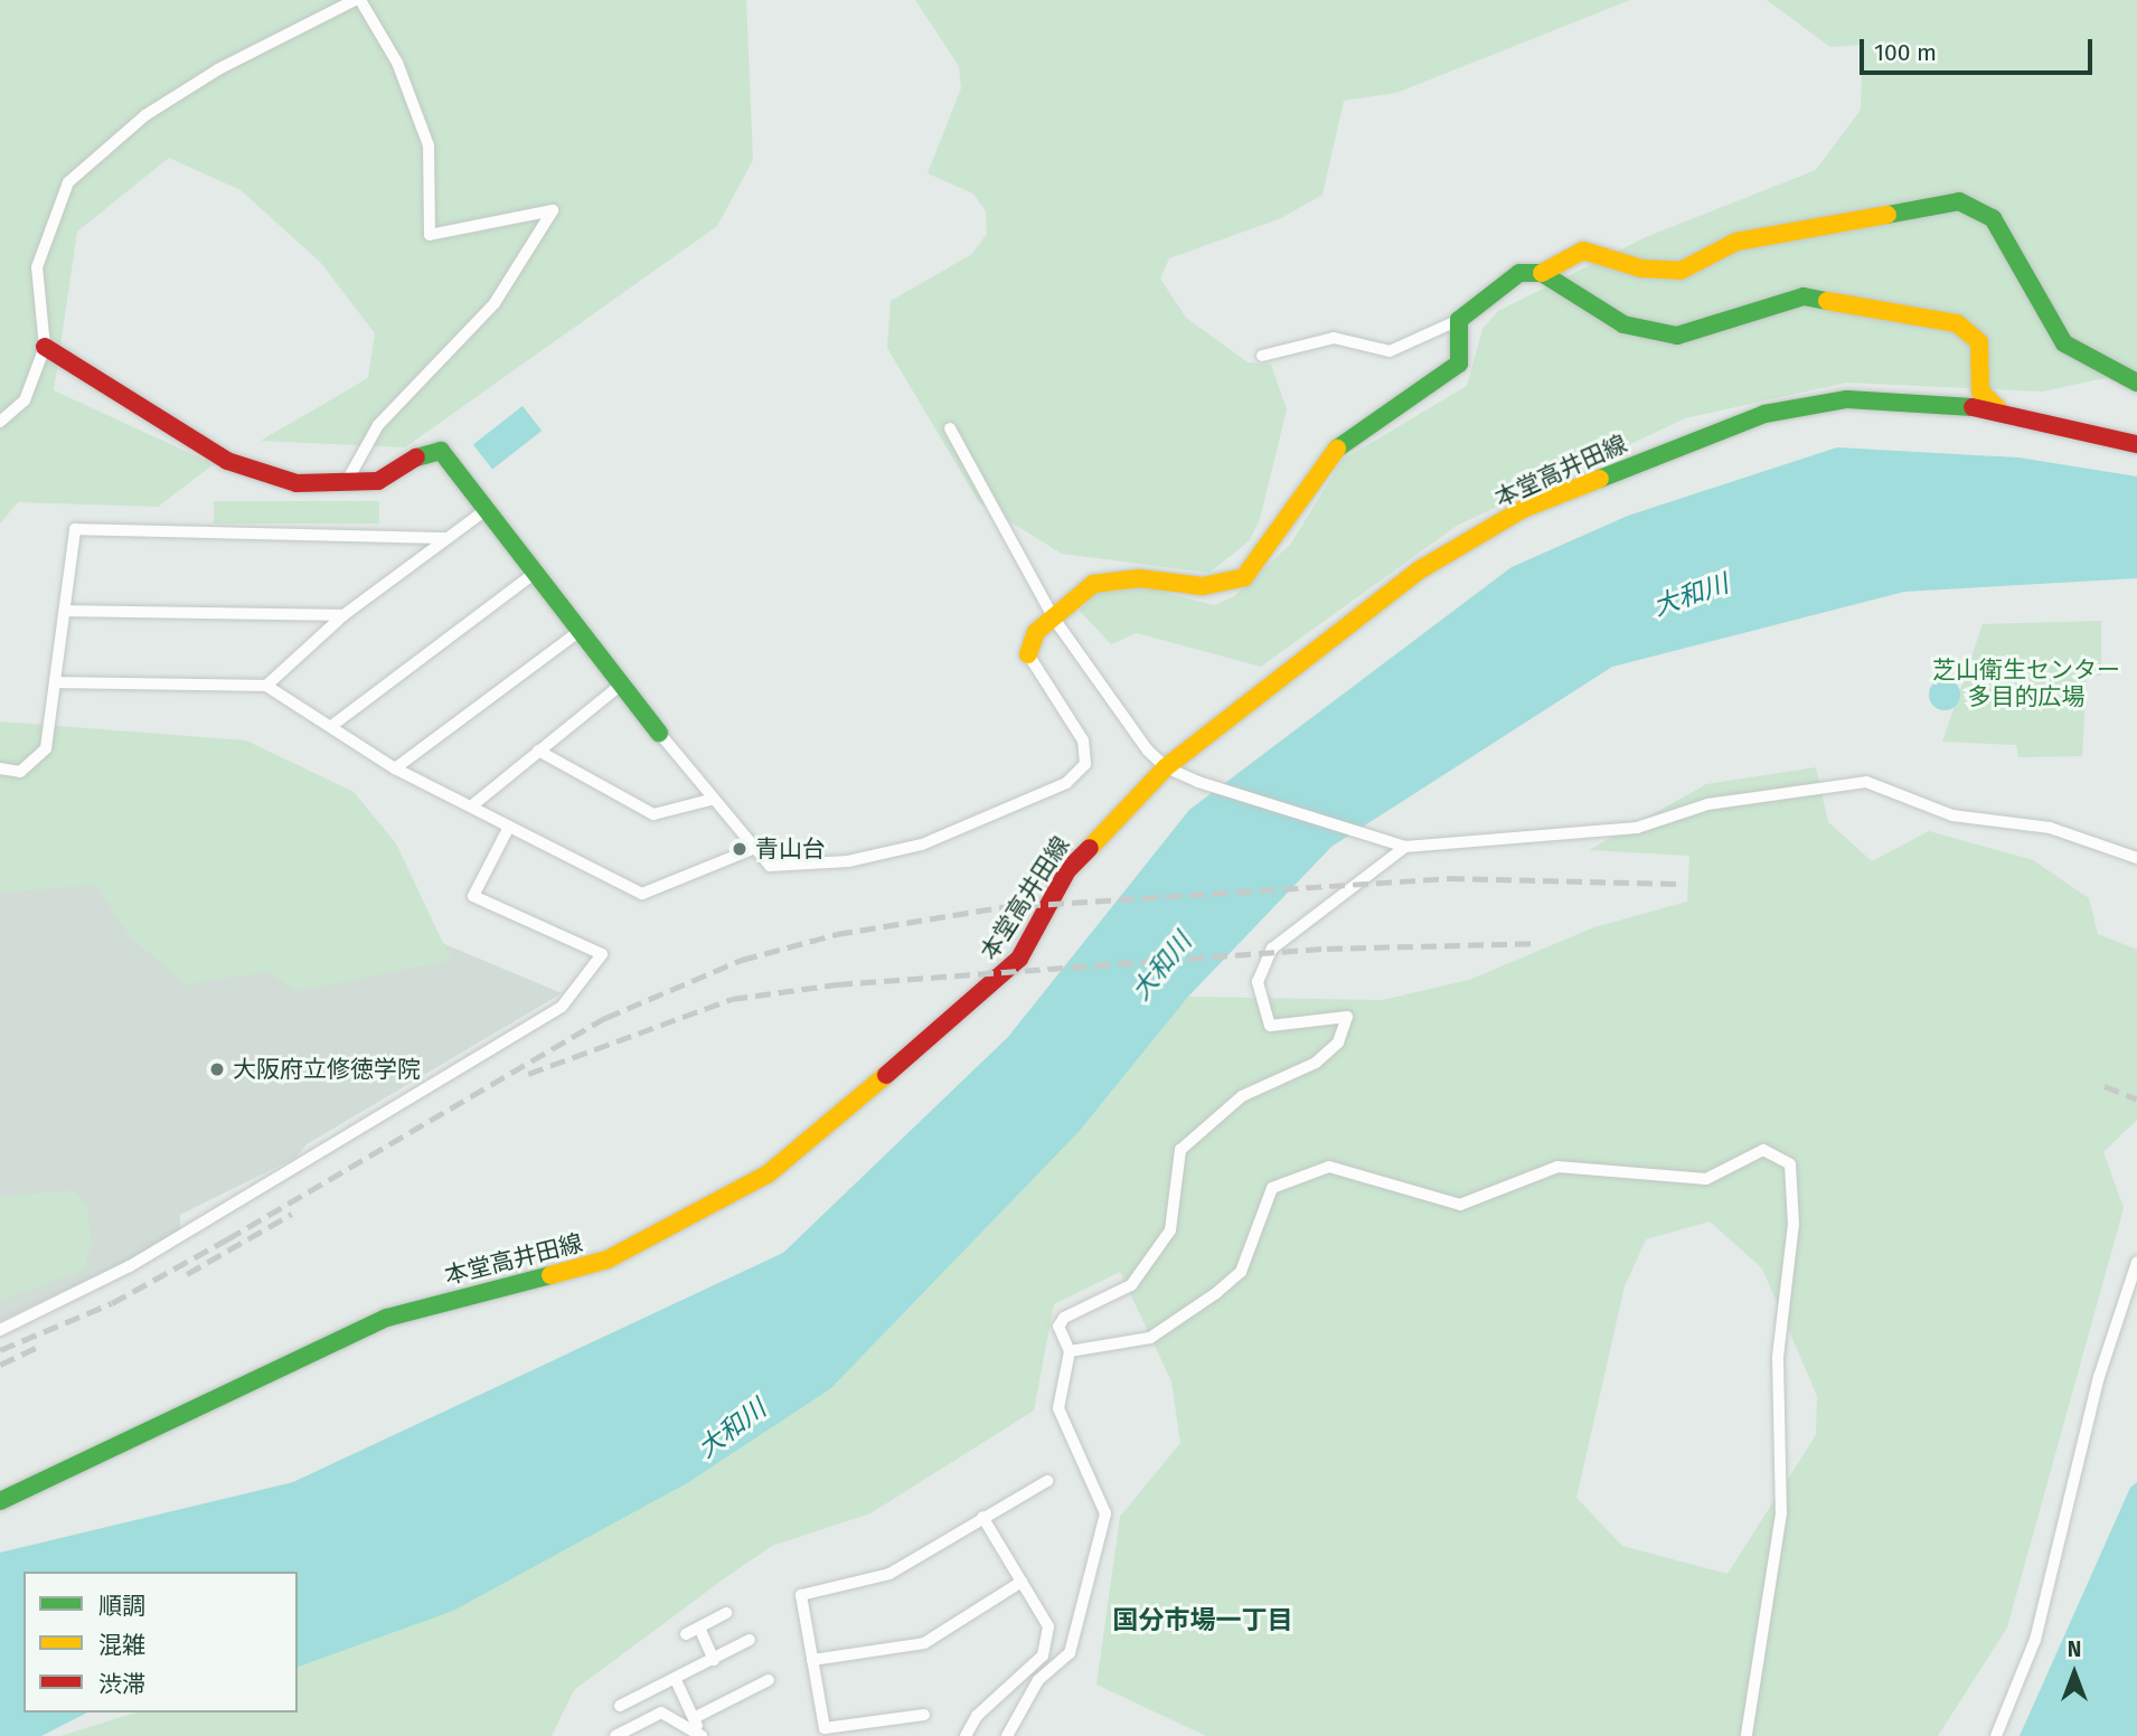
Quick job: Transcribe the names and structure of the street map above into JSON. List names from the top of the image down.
{
  "streets": {
    "street": ["本堂高井田線"]
  },
  "districts": ["国分市場一丁目"],
  "water": ["大和川"],
  "parks": ["芝山衛生センター 多目的広場"],
  "places": ["青山台", "大阪府立修徳学院"],
  "legend": ["順調", "混雑", "渋滞"],
  "scale_bar": "100 m",
  "north": "top"
}
